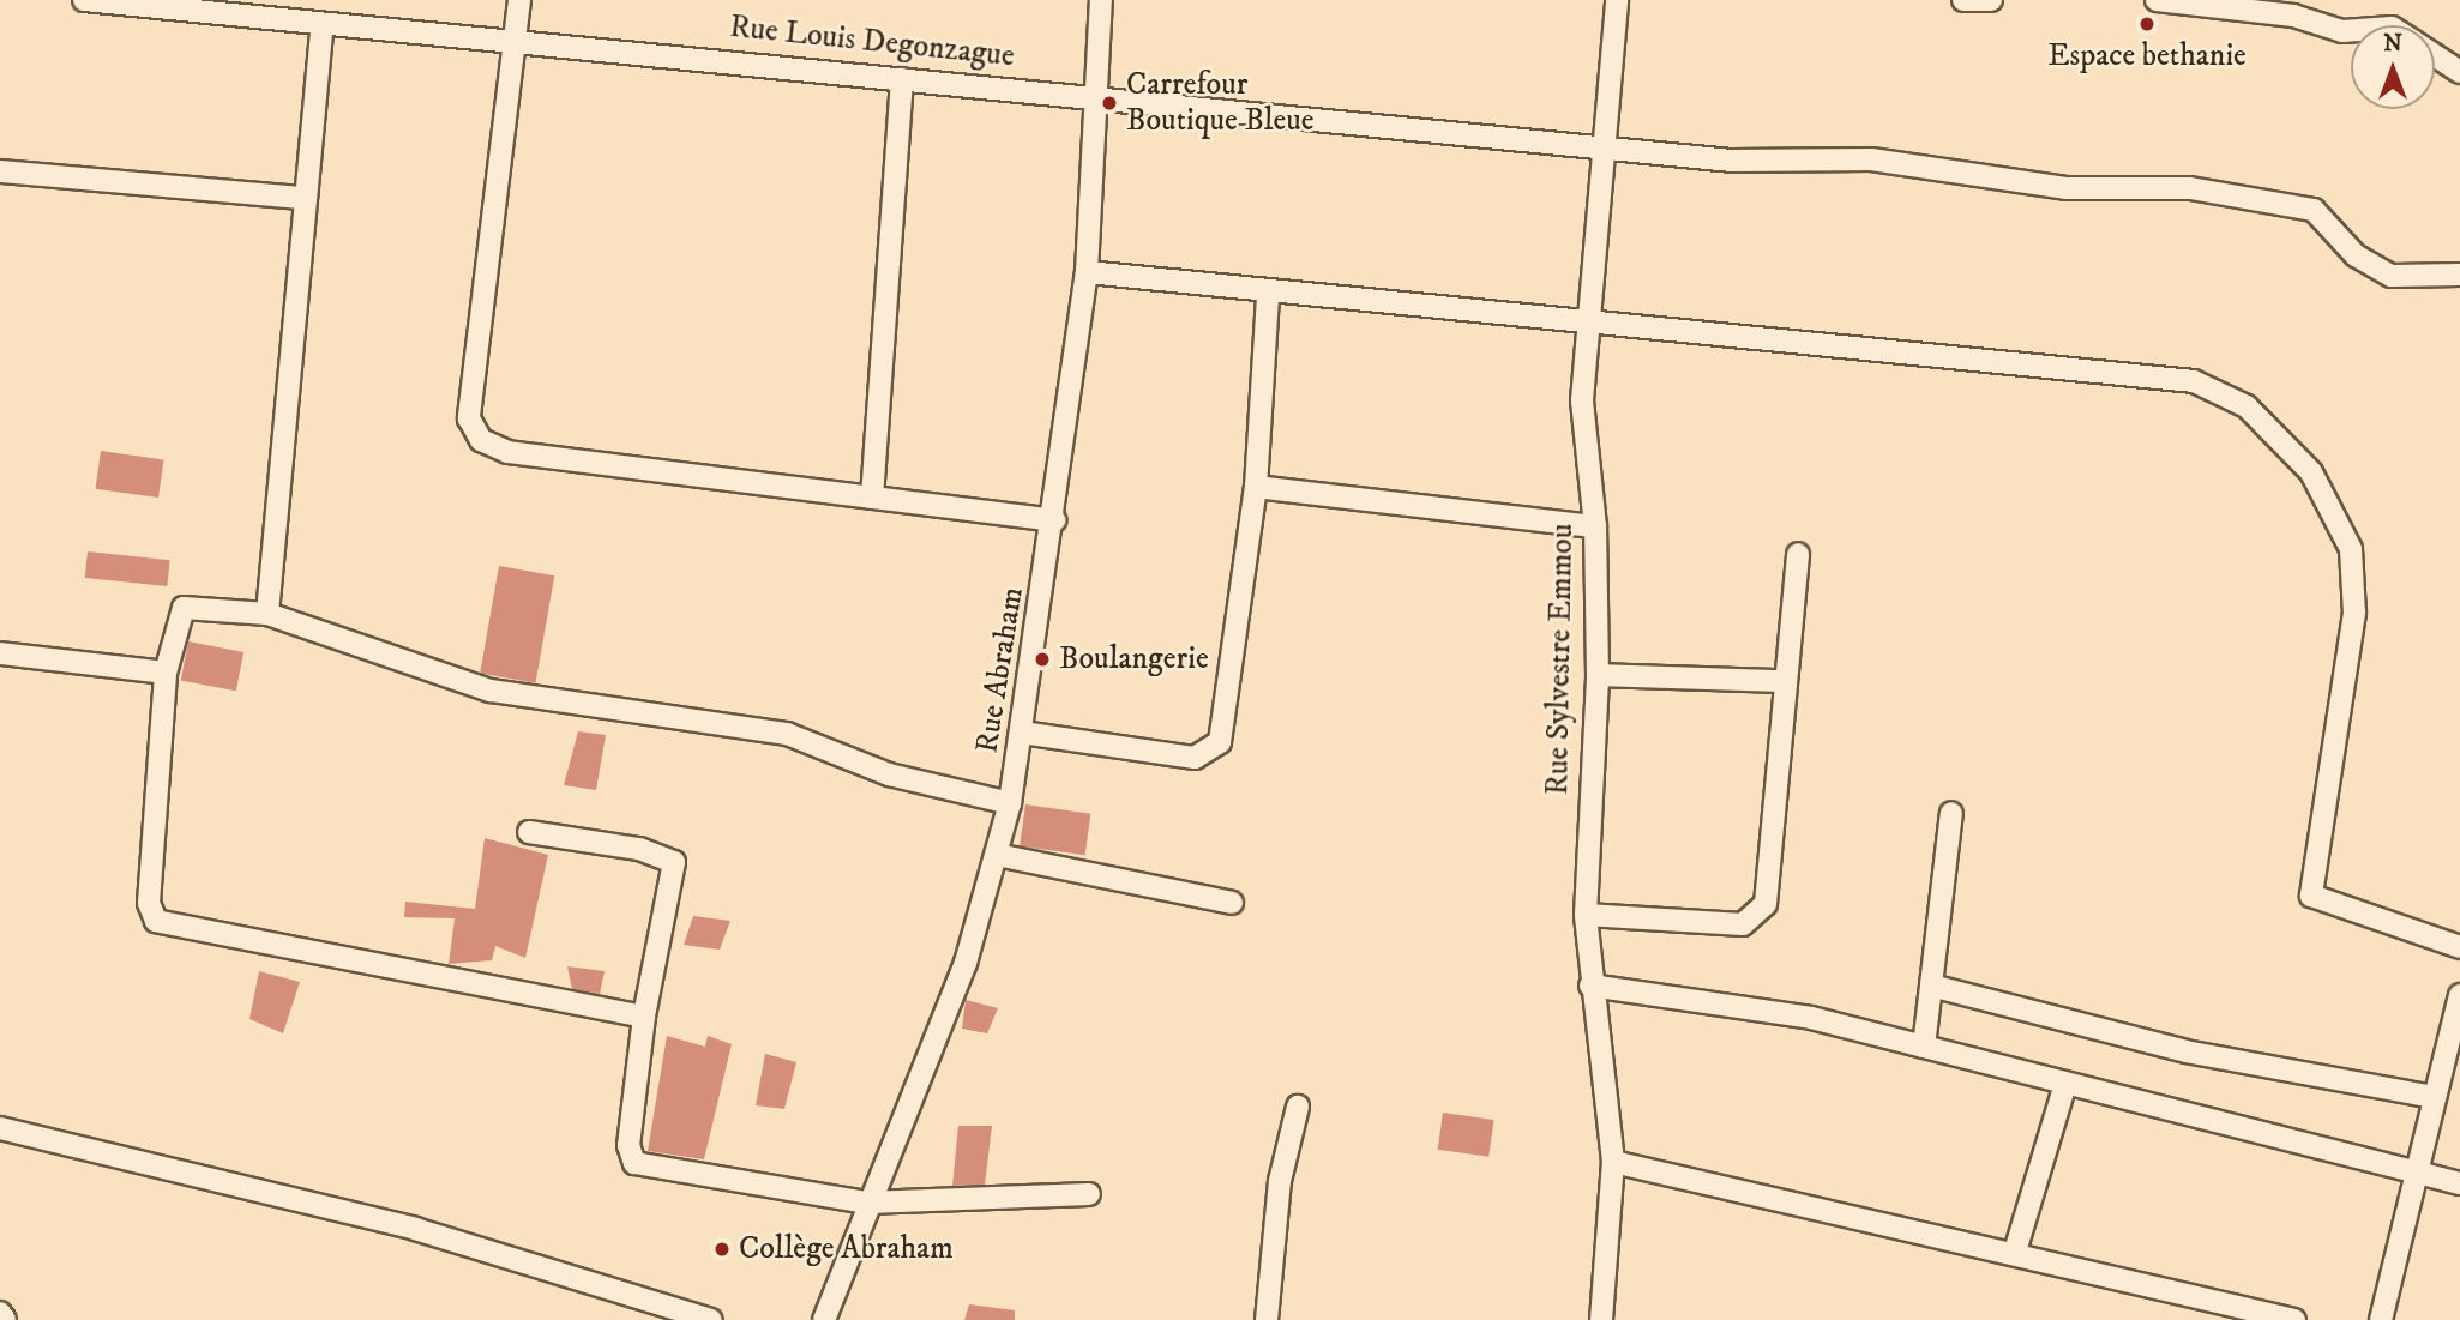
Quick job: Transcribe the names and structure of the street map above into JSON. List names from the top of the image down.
{
  "streets": {
    "street": ["Rue Louis Degonzague", "Rue Sylvestre Emmou", "Rue Abraham"]
  },
  "crossings": [
    ["Rue Louis Degonzague", "Rue Sylvestre Emmou"],
    ["Rue Louis Degonzague", "Rue Abraham"]
  ],
  "places": [
    "Espace bethanie",
    "Carrefour Boutique Bleue",
    "Boulangerie",
    "Collège Abraham"
  ],
  "north": "top"
}
